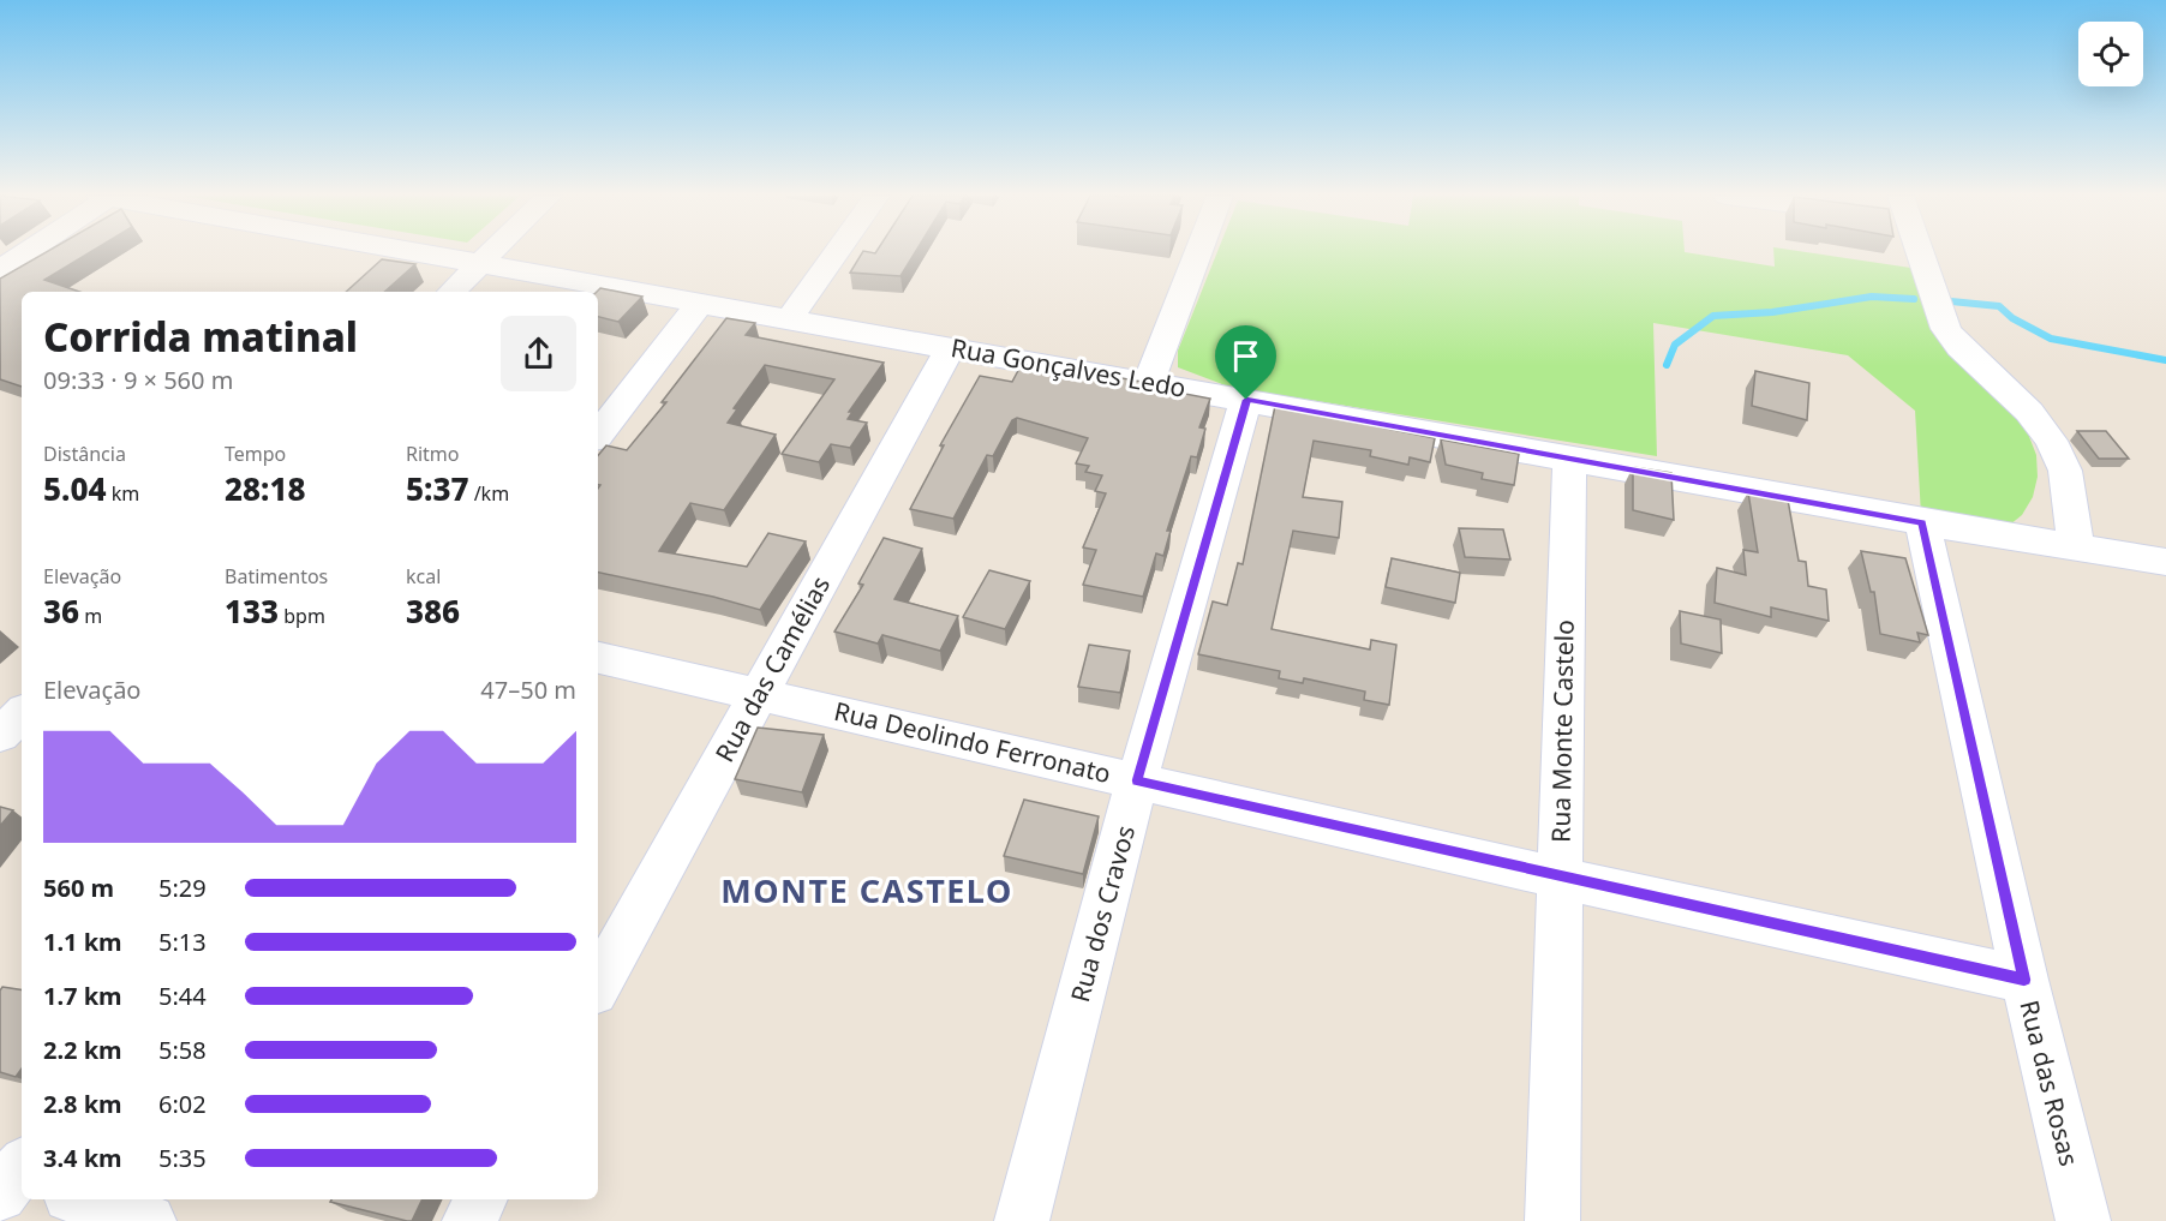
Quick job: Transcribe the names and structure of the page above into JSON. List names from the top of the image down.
{
  "streets": {
    "street": [
      "Rua Gonçalves Ledo",
      "Rua das Camélias",
      "Rua Monte Castelo",
      "Rua Deolindo Ferronato",
      "Rua dos Cravos",
      "Rua das Rosas"
    ]
  },
  "crossings": [
    ["Rua Gonçalves Ledo", "Rua das Camélias"],
    ["Rua Gonçalves Ledo", "Rua Monte Castelo"],
    ["Rua Gonçalves Ledo", "Rua dos Cravos"],
    ["Rua Gonçalves Ledo", "Rua das Rosas"],
    ["Rua das Camélias", "Rua Deolindo Ferronato"],
    ["Rua Monte Castelo", "Rua Deolindo Ferronato"],
    ["Rua Deolindo Ferronato", "Rua dos Cravos"],
    ["Rua Deolindo Ferronato", "Rua das Rosas"]
  ],
  "districts": ["MONTE CASTELO"],
  "page": {
    "heading": ["Corrida matinal", "09:33 · 9 × 560 m"],
    "stats": [
      ["Distância", "5.04 km"],
      ["Tempo", "28:18"],
      ["Ritmo", "5:37 /km"],
      ["Elevação", "36 m"],
      ["Batimentos", "133 bpm"],
      ["kcal", "386"]
    ],
    "chart": ["Elevação", "47–50 m"],
    "list": [
      {
        "name": "560 m",
        "note": "5:29"
      },
      {
        "name": "1.1 km",
        "note": "5:13"
      },
      {
        "name": "1.7 km",
        "note": "5:44"
      },
      {
        "name": "2.2 km",
        "note": "5:58"
      },
      {
        "name": "2.8 km",
        "note": "6:02"
      },
      {
        "name": "3.4 km",
        "note": "5:35"
      }
    ]
  }
}
